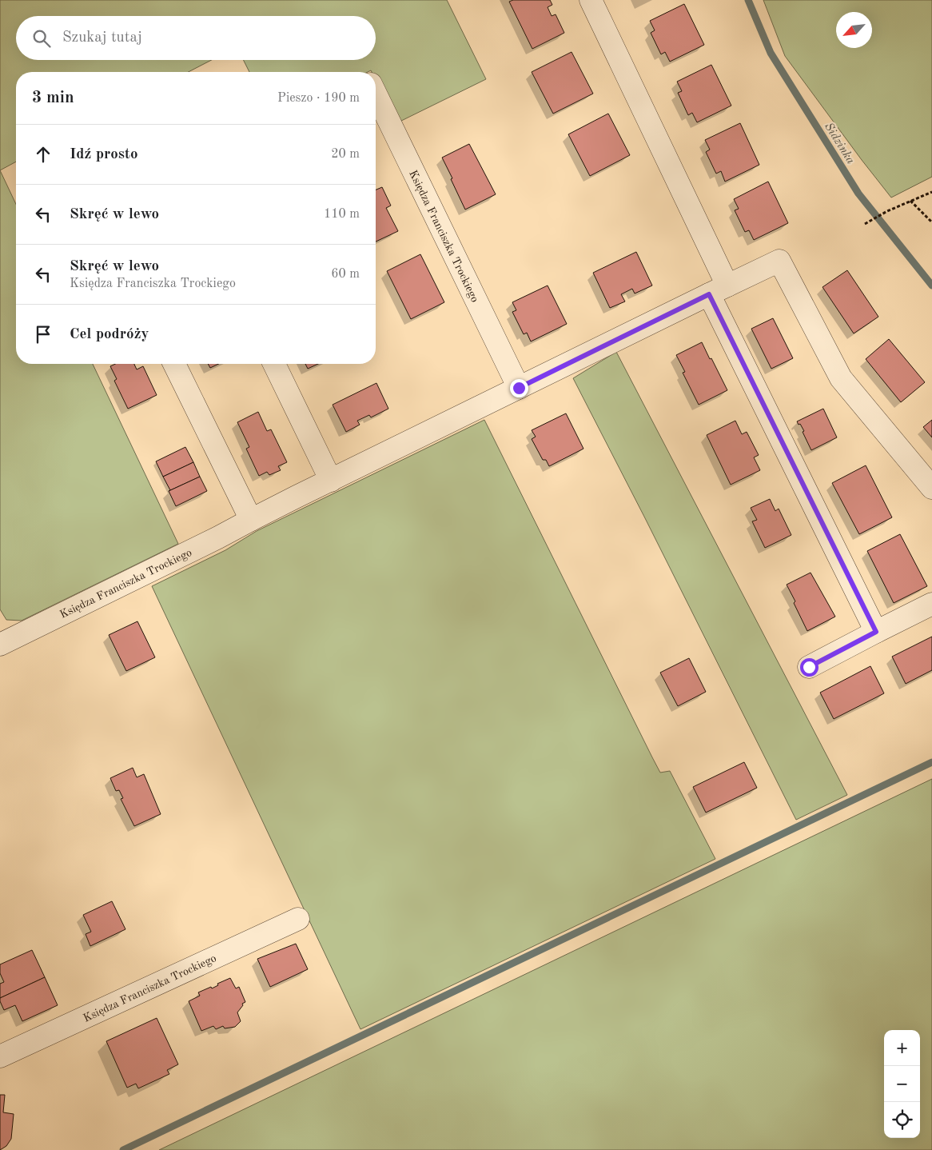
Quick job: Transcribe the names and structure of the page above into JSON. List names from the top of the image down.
{
  "streets": {
    "street": ["Księdza Franciszka Trockiego"]
  },
  "water": ["Sidzinka"],
  "north": "bottom left",
  "page": {
    "search": "Szukaj tutaj",
    "heading": ["3 min", "Pieszo · 190 m"],
    "list": [
      ["Idź prosto", "20 m"],
      ["Skręć w lewo", "110 m"],
      ["Skręć w lewo", "Księdza Franciszka Trockiego", "60 m"],
      "Cel podróży"
    ],
    "map_buttons": ["+", "−"]
  }
}
